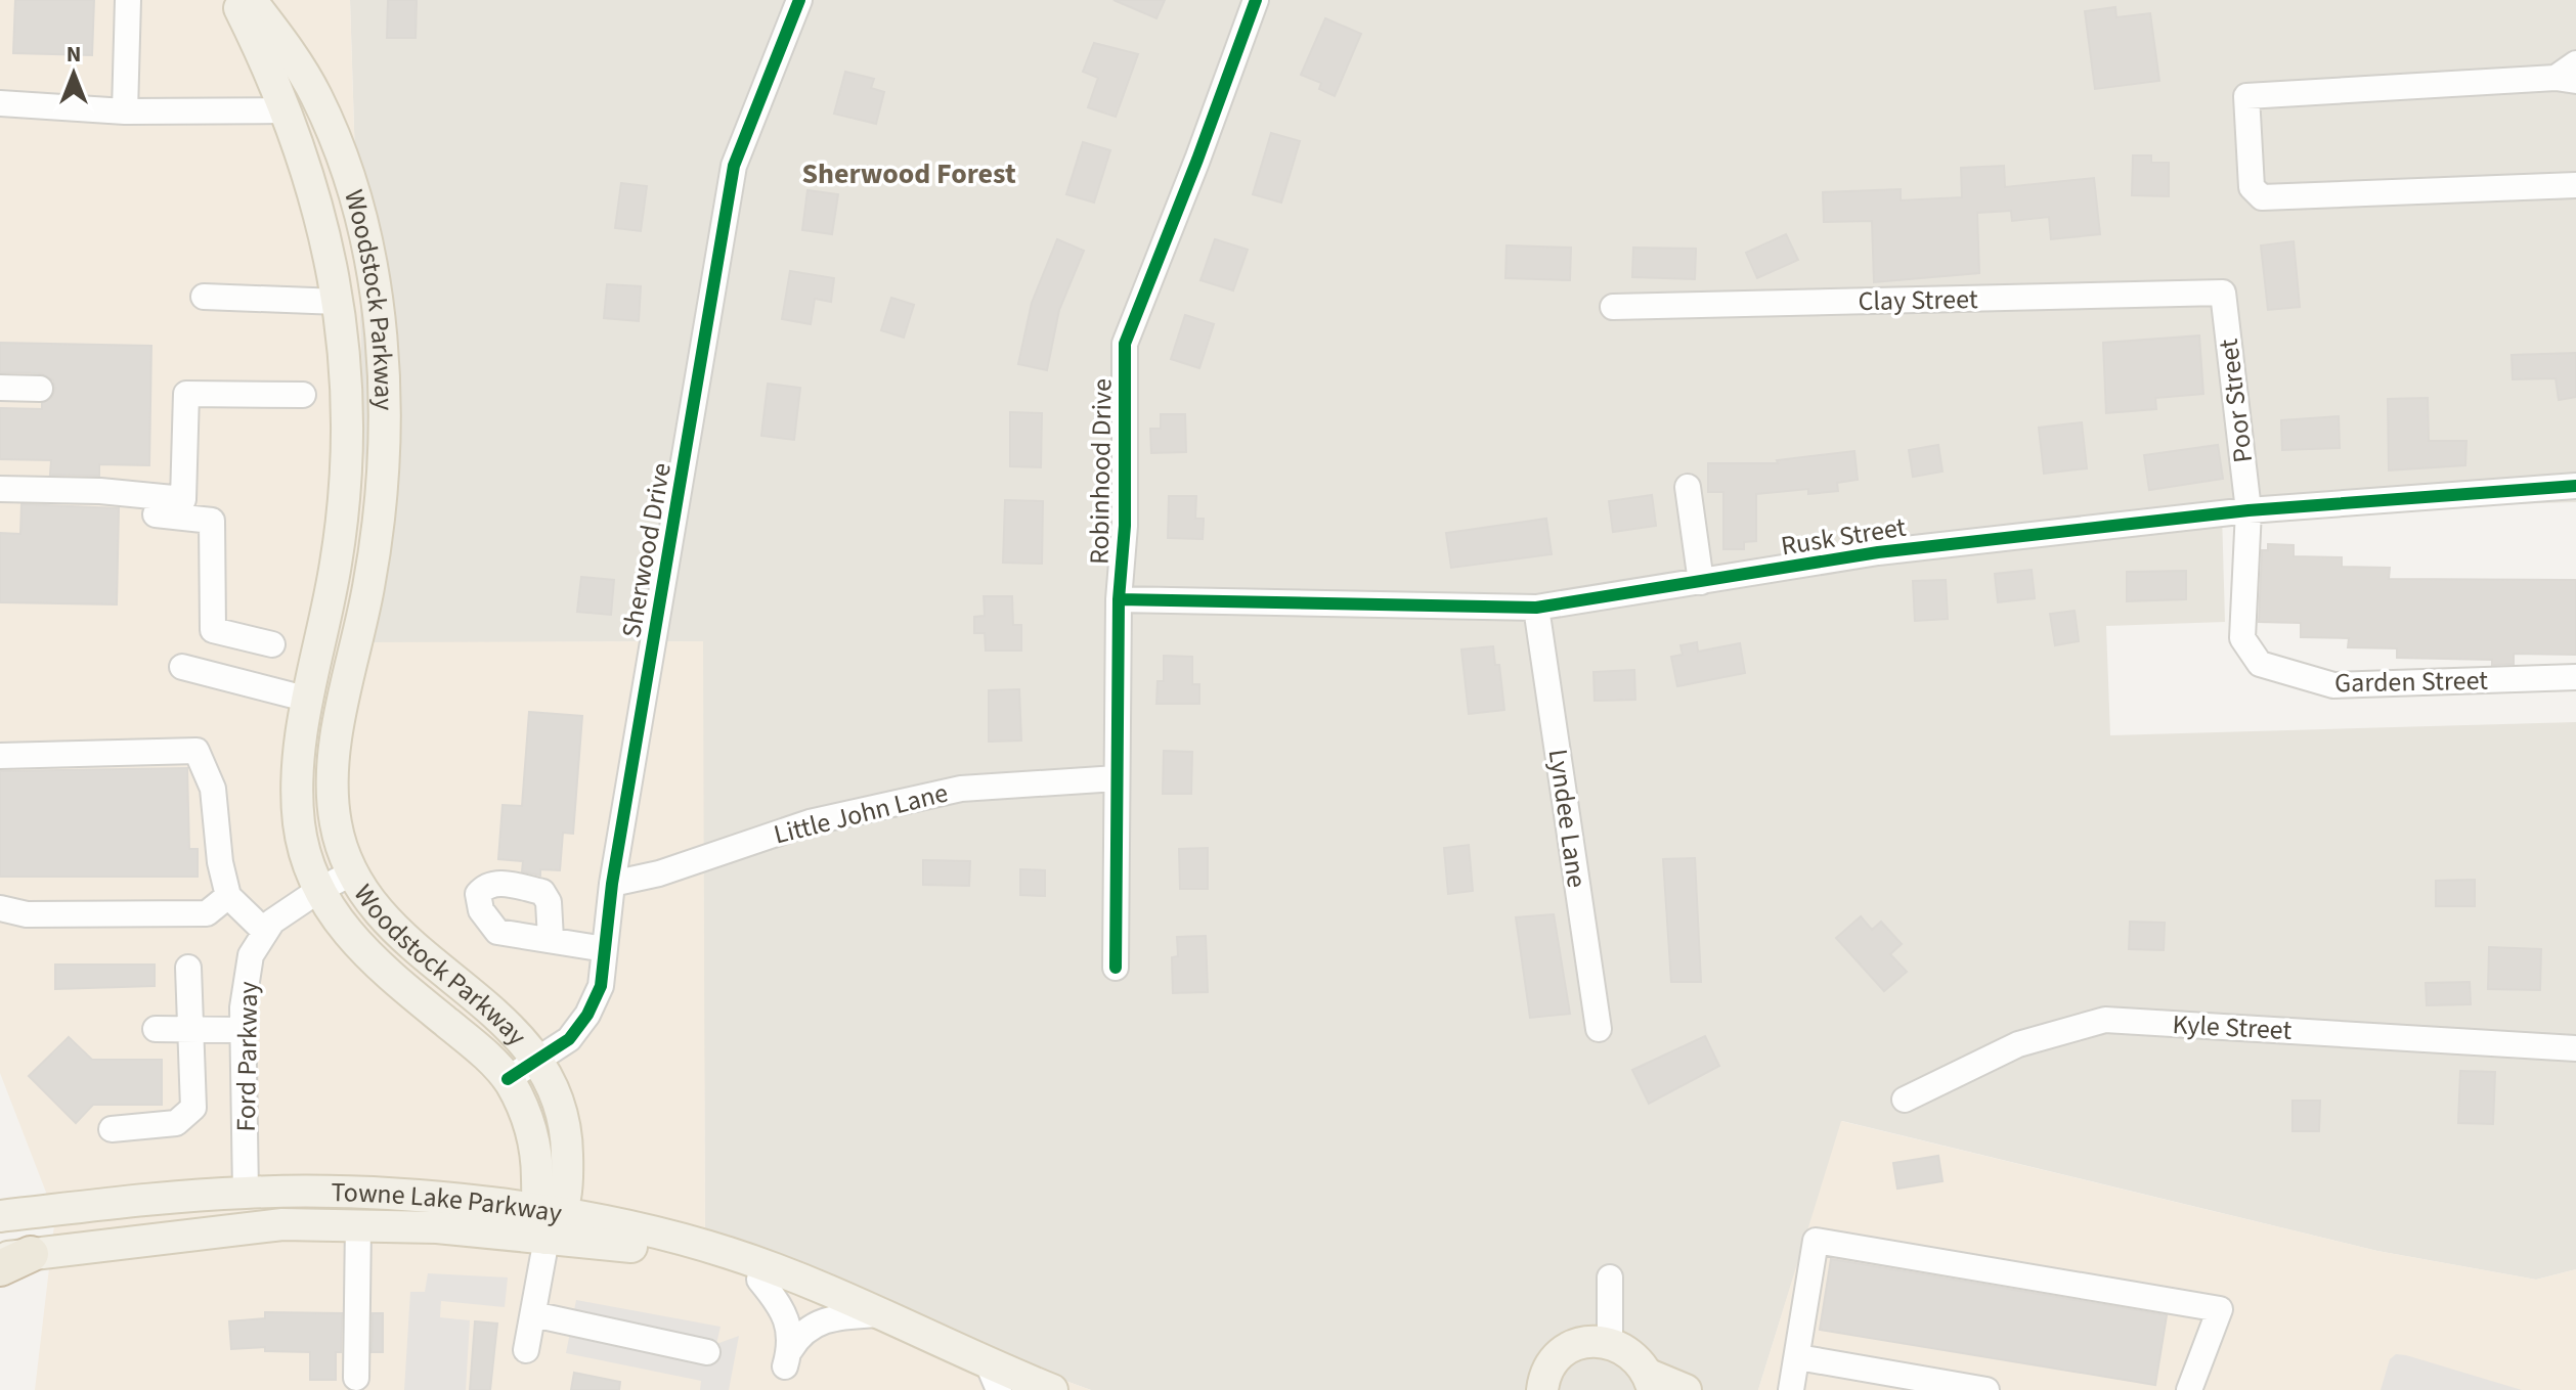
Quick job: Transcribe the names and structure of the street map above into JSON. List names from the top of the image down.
{
  "streets": {
    "main road": ["Woodstock Parkway", "Towne Lake Parkway"],
    "street": [
      "Clay Street",
      "Poor Street",
      "Robinhood Drive",
      "Rusk Street",
      "Sherwood Drive",
      "Garden Street",
      "Little John Lane",
      "Lyndee Lane",
      "Kyle Street",
      "Ford Parkway"
    ]
  },
  "crossings": [
    ["Clay Street", "Poor Street"],
    ["Woodstock Parkway", "Sherwood Drive"],
    ["Woodstock Parkway", "Ford Parkway"],
    ["Woodstock Parkway", "Towne Lake Parkway"],
    ["Poor Street", "Rusk Street"],
    ["Poor Street", "Garden Street"],
    ["Robinhood Drive", "Rusk Street"],
    ["Robinhood Drive", "Little John Lane"],
    ["Rusk Street", "Garden Street"],
    ["Rusk Street", "Lyndee Lane"],
    ["Sherwood Drive", "Little John Lane"],
    ["Ford Parkway", "Towne Lake Parkway"]
  ],
  "districts": ["Sherwood Forest"],
  "north": "top"
}
